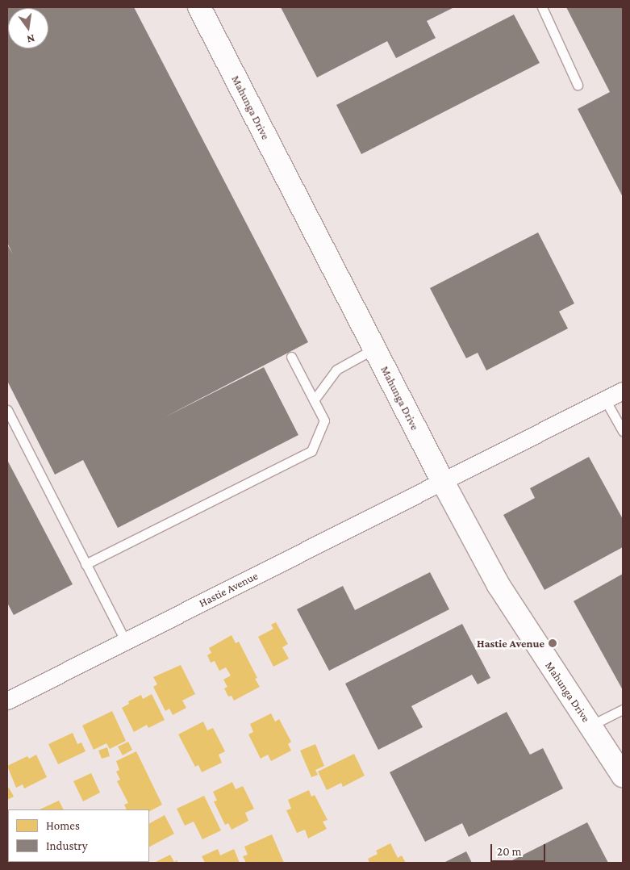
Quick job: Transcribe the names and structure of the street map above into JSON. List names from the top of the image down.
{
  "streets": {
    "main road": ["Mahunga Drive"],
    "street": ["Hastie Avenue"]
  },
  "crossings": [
    ["Mahunga Drive", "Hastie Avenue"]
  ],
  "places": ["Hastie Avenue"],
  "legend": ["Homes", "Industry"],
  "scale_bar": "20 m",
  "north": "bottom"
}
